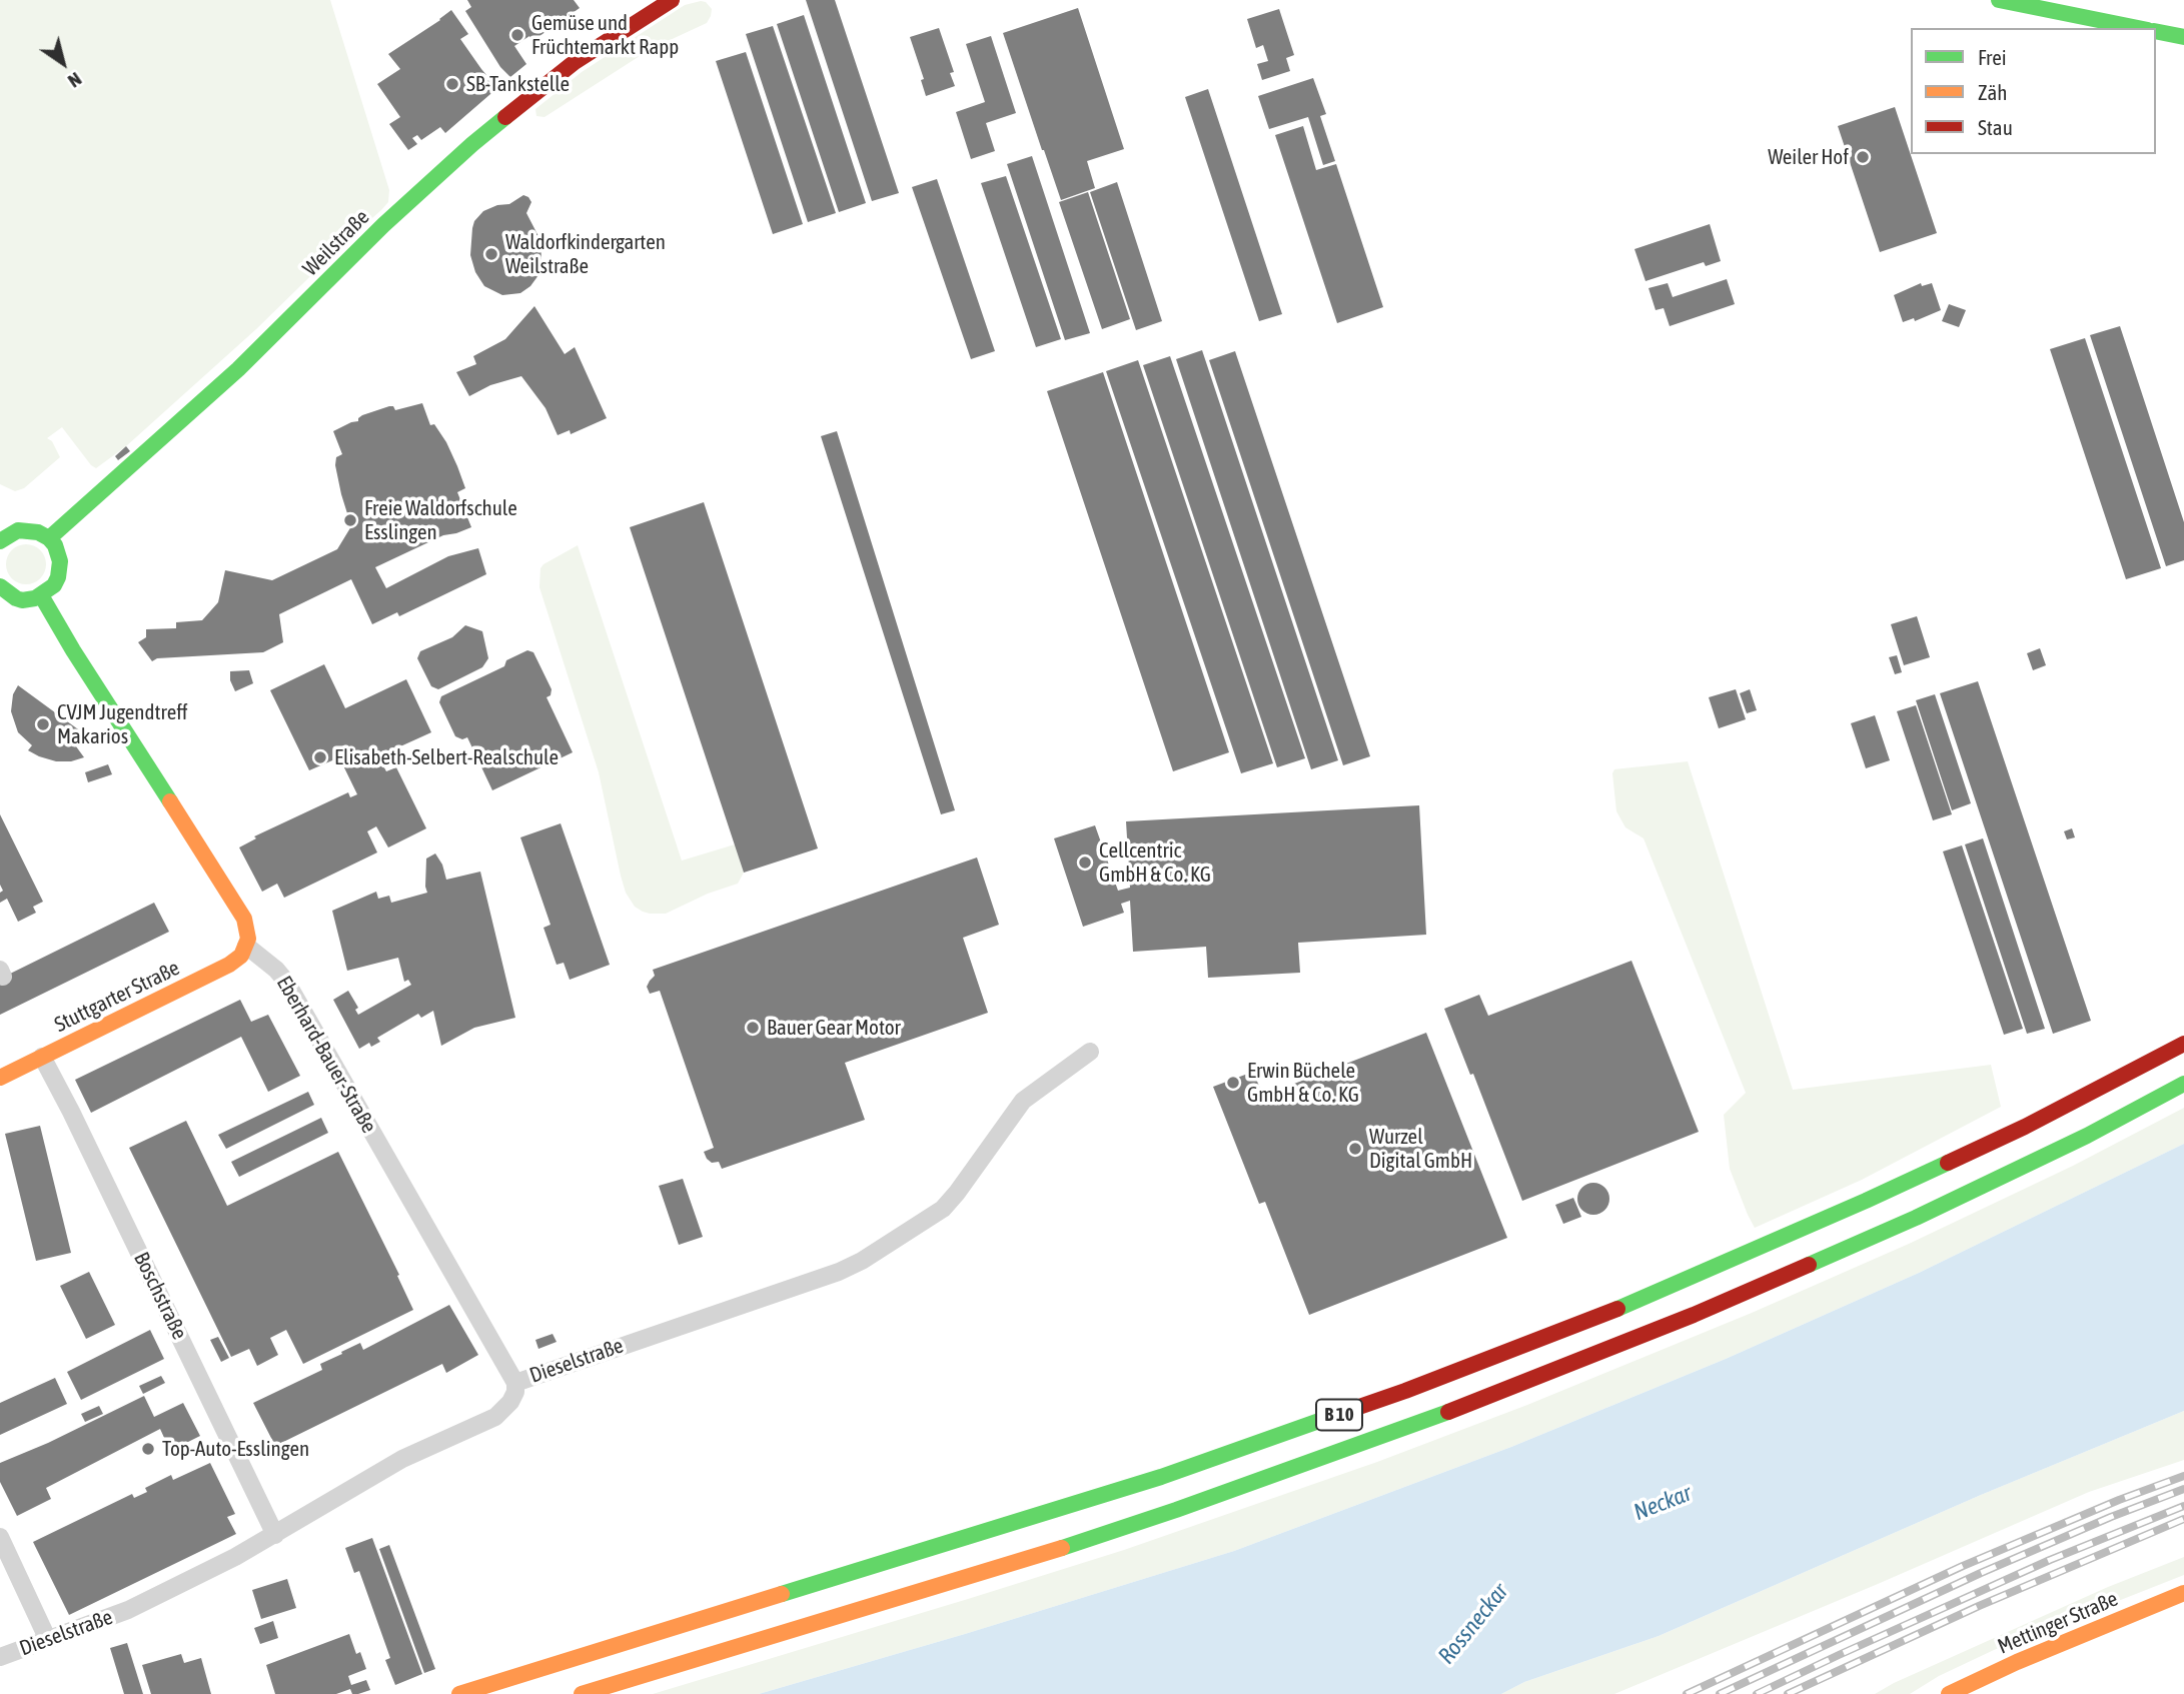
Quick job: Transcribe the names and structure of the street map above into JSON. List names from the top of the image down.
{
  "streets": {
    "main road": [
      "Weilstraße",
      "Stuttgarter Straße",
      "B 10",
      "Mettinger Straße"
    ],
    "street": ["Eberhard-Bauer-Straße", "Boschstraße", "Dieselstraße"]
  },
  "crossings": [
    ["Stuttgarter Straße", "Eberhard-Bauer-Straße"],
    ["Stuttgarter Straße", "Boschstraße"],
    ["Eberhard-Bauer-Straße", "Dieselstraße"],
    ["Boschstraße", "Dieselstraße"]
  ],
  "water": ["Neckar", "Rossneckar"],
  "places": [
    "Gemüse und Früchtemarkt Rapp",
    "SB-Tankstelle",
    "Weiler Hof",
    "Waldorfkindergarten Weilstraße",
    "Freie Waldorfschule Esslingen",
    "CVJM Jugendtreff Makarios",
    "Elisabeth-Selbert-Realschule",
    "Cellcentric GmbH & Co. KG",
    "Bauer Gear Motor",
    "Erwin Büchele GmbH & Co. KG",
    "Wurzel Digital GmbH",
    "Top-Auto-Esslingen"
  ],
  "legend": ["Frei", "Zäh", "Stau"],
  "north": "bottom right"
}
